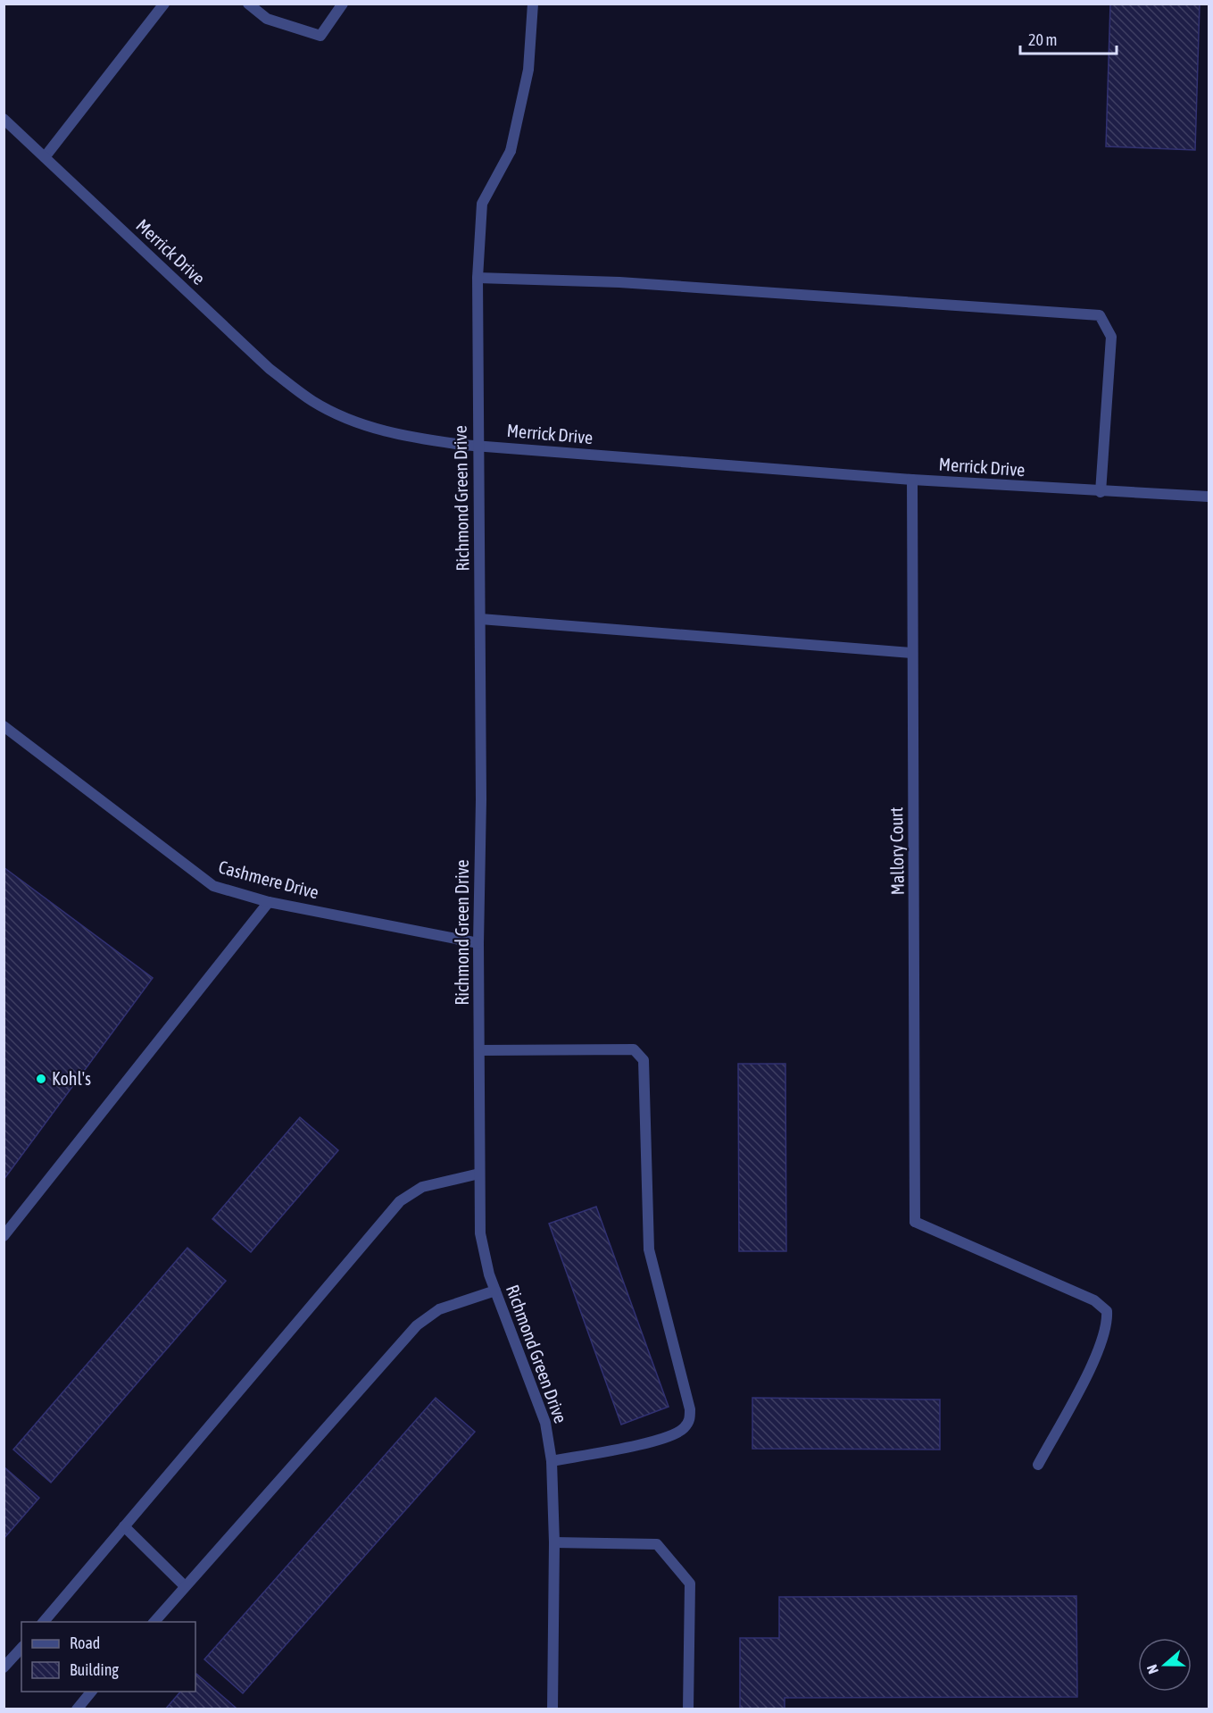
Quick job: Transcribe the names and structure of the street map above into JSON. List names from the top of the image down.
{
  "streets": {
    "street": [
      "Merrick Drive",
      "Richmond Green Drive",
      "Mallory Court",
      "Cashmere Drive"
    ]
  },
  "crossings": [
    ["Merrick Drive", "Richmond Green Drive"],
    ["Merrick Drive", "Mallory Court"],
    ["Richmond Green Drive", "Cashmere Drive"]
  ],
  "places": ["Kohl's"],
  "legend": ["Road", "Building"],
  "scale_bar": "20 m",
  "north": "left"
}
